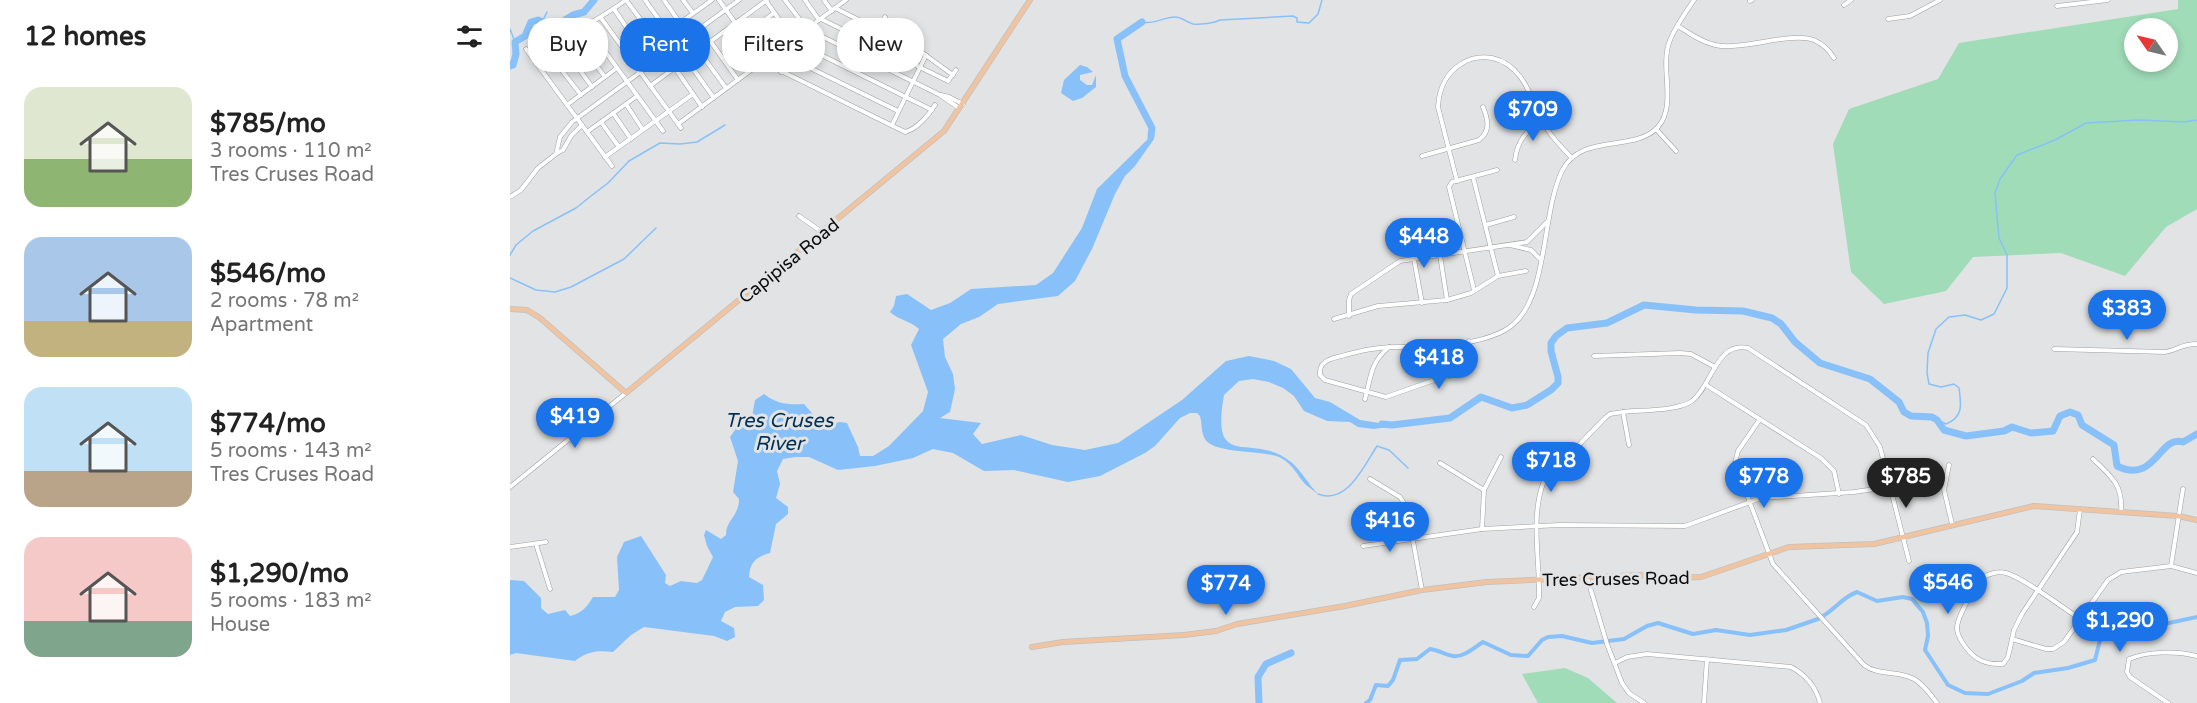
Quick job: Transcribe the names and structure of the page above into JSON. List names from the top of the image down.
{
  "streets": {
    "main road": ["Capipisa Road", "Tres Cruses Road"]
  },
  "water": ["Tres Cruses River"],
  "north": "top left",
  "page": {
    "heading": "12 homes",
    "chip": [
      "Buy",
      "Rent",
      "Filters",
      "New"
    ],
    "list": [
      {
        "name": "$785/mo",
        "note": "3 rooms · 110 m² · Tres Cruses Road"
      },
      {
        "name": "$546/mo",
        "note": "2 rooms · 78 m² · Apartment"
      },
      {
        "name": "$774/mo",
        "note": "5 rooms · 143 m² · Tres Cruses Road"
      },
      {
        "name": "$1,290/mo",
        "note": "5 rooms · 183 m² · House"
      }
    ],
    "price": [
      "$709",
      "$448",
      "$383",
      "$418",
      "$419",
      "$718",
      "$778",
      "$785",
      "$416",
      "$546",
      "$774",
      "$1,290"
    ]
  }
}
